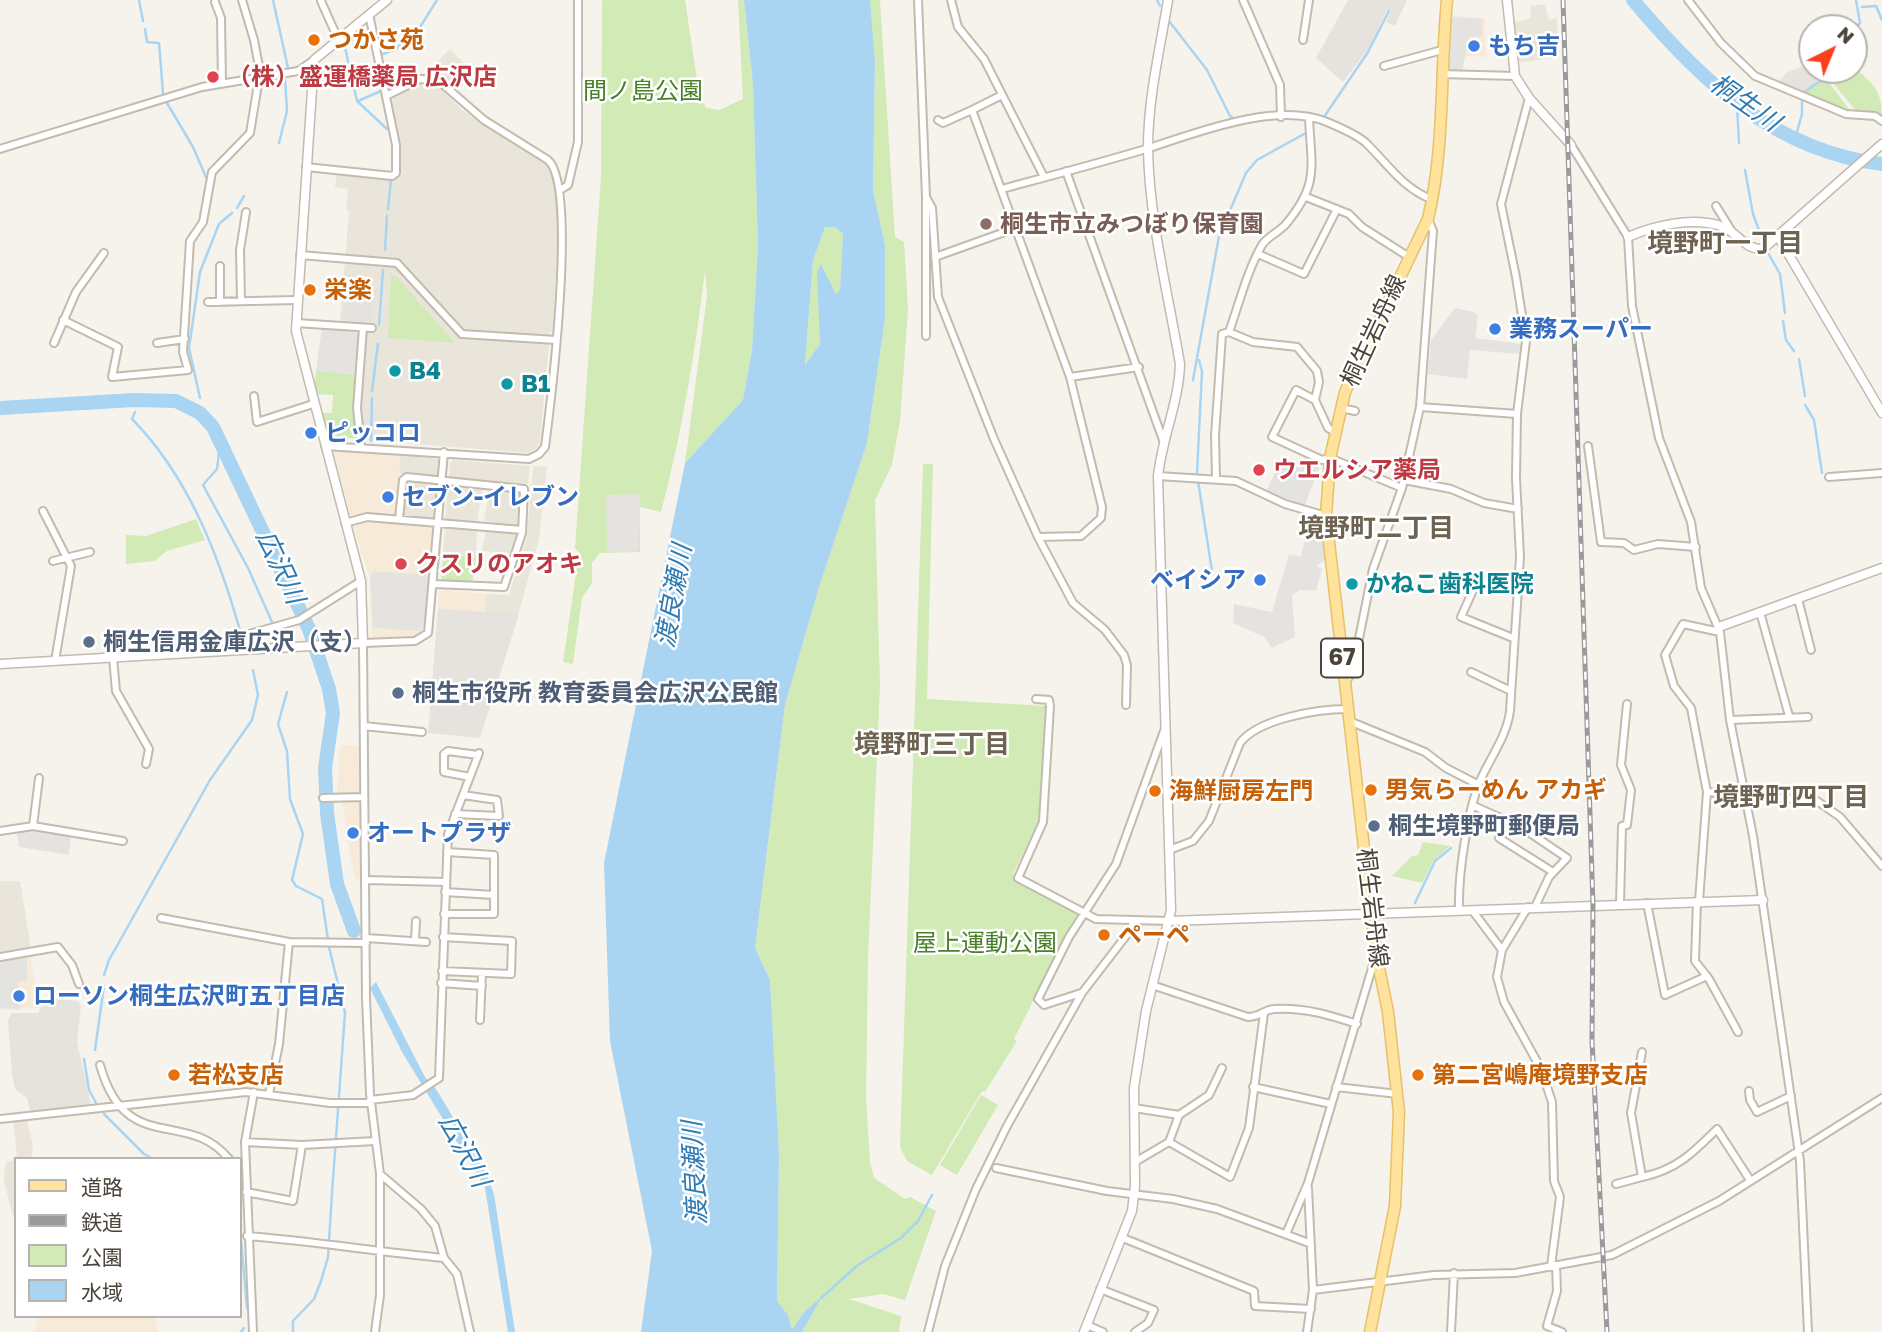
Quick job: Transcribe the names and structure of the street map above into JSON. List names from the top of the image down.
{
  "streets": {
    "main road": ["桐生岩舟線", "67"]
  },
  "districts": [
    "境野町一丁目",
    "境野町二丁目",
    "境野町三丁目",
    "境野町四丁目"
  ],
  "water": ["桐生川", "広沢川", "渡良瀬川"],
  "parks": ["間ノ島公園", "屋上運動公園"],
  "places": [
    "つかさ苑",
    "もち吉",
    "（株）盛運橋薬局 広沢店",
    "桐生市立みつぼり保育園",
    "栄楽",
    "業務スーパー",
    "B4",
    "B1",
    "ピッコロ",
    "ウエルシア薬局",
    "セブン-イレブン",
    "クスリのアオキ",
    "ベイシア",
    "かねこ歯科医院",
    "桐生信用金庫広沢（支）",
    "桐生市役所 教育委員会広沢公民館",
    "男気らーめん アカギ",
    "海鮮厨房左門",
    "桐生境野町郵便局",
    "オートプラザ",
    "ペーペ",
    "ローソン桐生広沢町五丁目店",
    "若松支店",
    "第二宮嶋庵境野支店"
  ],
  "legend": [
    "道路",
    "鉄道",
    "公園",
    "水域"
  ],
  "north": "top right"
}
